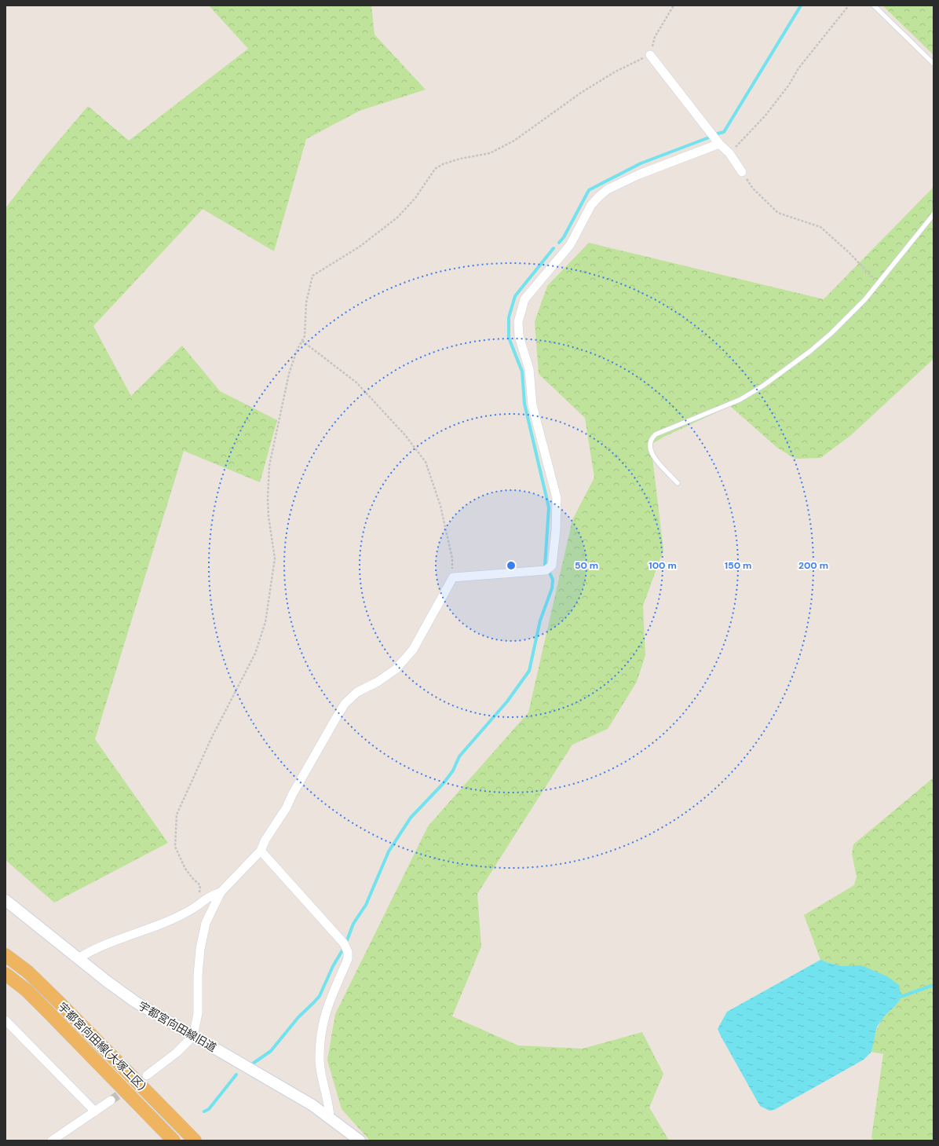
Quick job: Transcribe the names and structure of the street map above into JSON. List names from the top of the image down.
{
  "streets": {
    "main road": ["宇都宮向田線(大塚工区)"],
    "street": ["宇都宮向田線旧道"]
  },
  "rings": [
    "50 m",
    "100 m",
    "150 m",
    "200 m"
  ]
}
